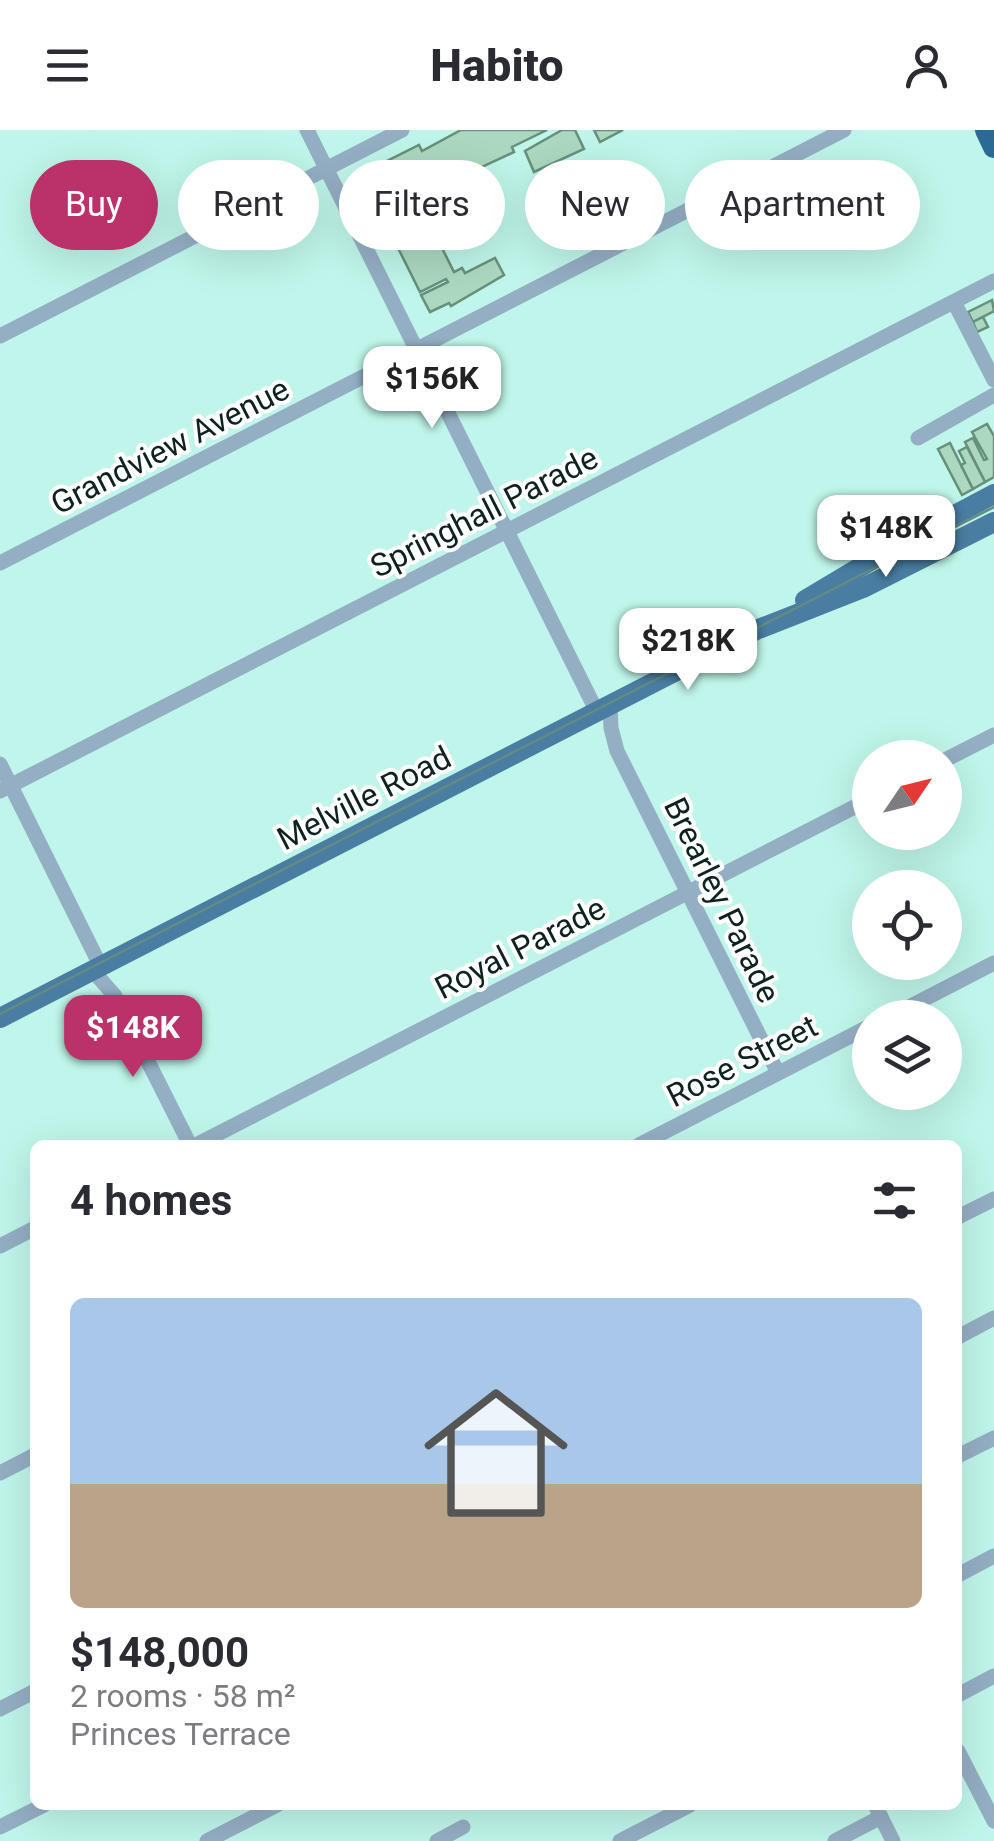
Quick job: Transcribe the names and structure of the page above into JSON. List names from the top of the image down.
{
  "streets": {
    "main road": ["Melville Road"],
    "street": [
      "Grandview Avenue",
      "Springhall Parade",
      "Brearley Parade",
      "Royal Parade",
      "Rose Street"
    ]
  },
  "crossings": [
    ["Grandview Avenue", "Brearley Parade"],
    ["Springhall Parade", "Brearley Parade"],
    ["Melville Road", "Brearley Parade"],
    ["Brearley Parade", "Royal Parade"],
    ["Brearley Parade", "Rose Street"]
  ],
  "north": "top right",
  "page": {
    "header": "Habito",
    "chip": [
      "Buy",
      "Rent",
      "Filters",
      "New",
      "Apartment"
    ],
    "price": [
      "$156K",
      "$148K",
      "$218K",
      "$148K"
    ],
    "heading": "4 homes",
    "list": [
      {
        "name": "$148,000",
        "note": "2 rooms · 58 m² · Princes Terrace"
      }
    ]
  }
}
